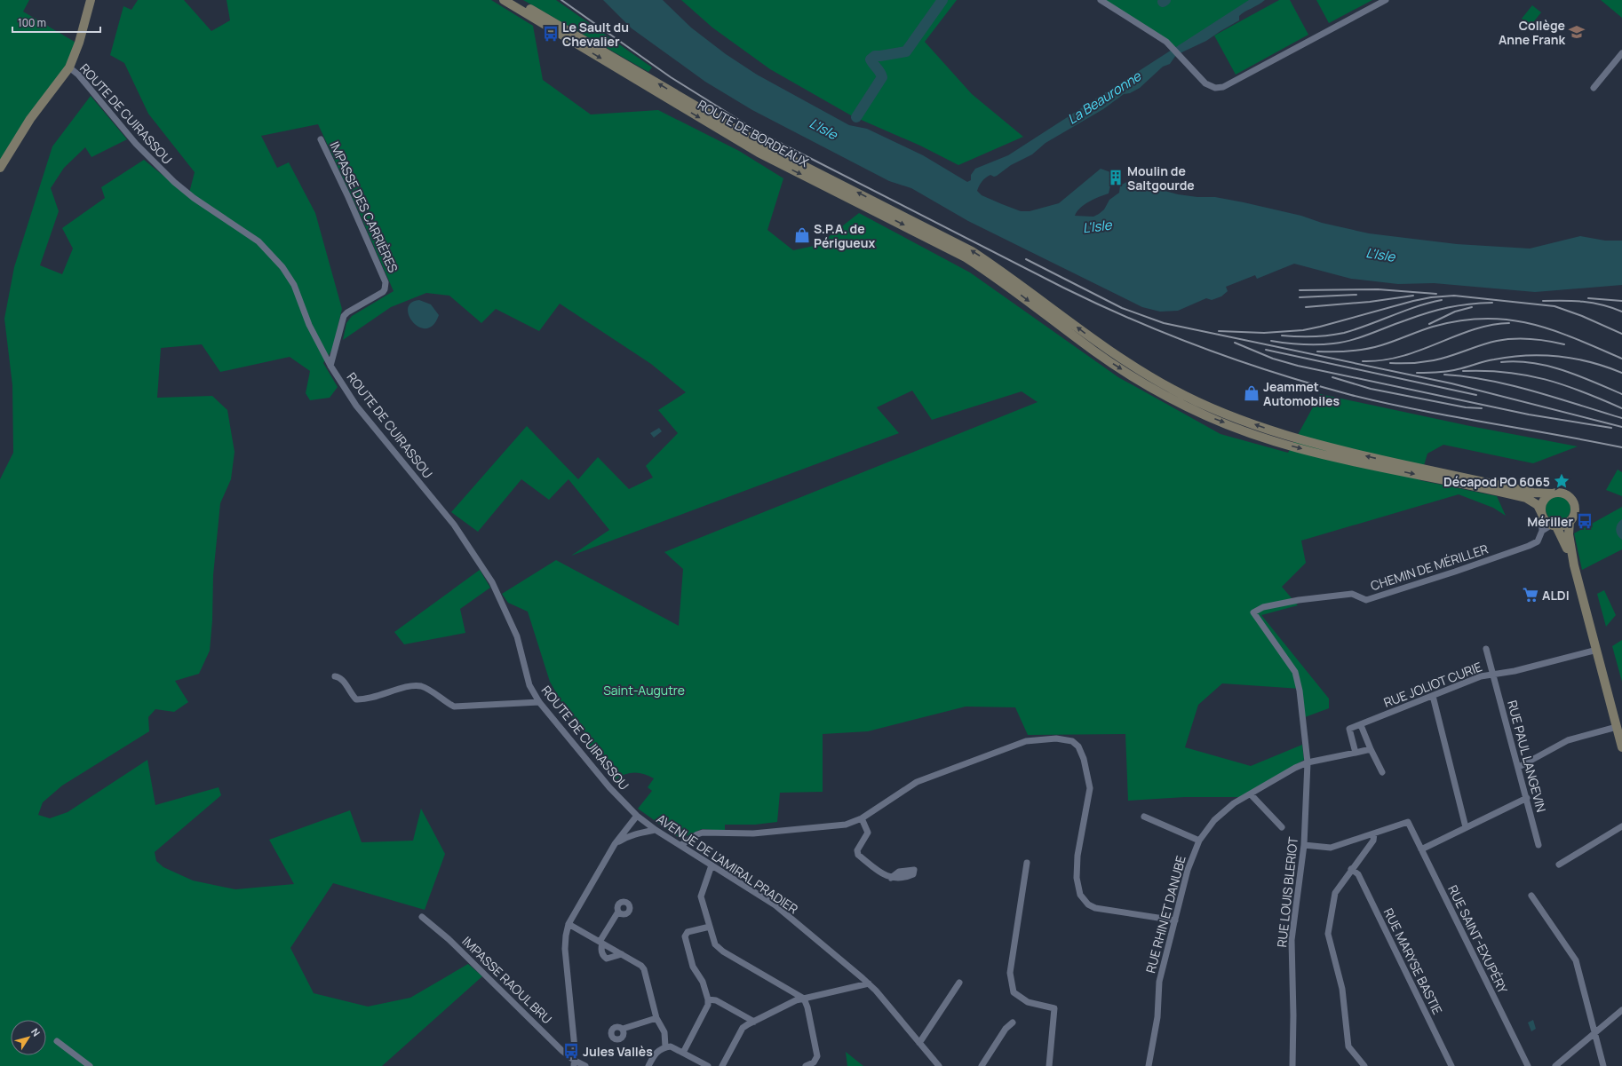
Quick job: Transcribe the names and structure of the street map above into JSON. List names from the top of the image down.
{
  "streets": {
    "main road": ["ROUTE DE BORDEAUX"],
    "street": [
      "ROUTE DE CUIRASSOU",
      "IMPASSE DES CARRIÈRES",
      "CHEMIN DE MÉRILLER",
      "RUE JOLIOT CURIE",
      "RUE PAUL LANGEVIN",
      "AVENUE DE L'AMIRAL PRADIER",
      "RUE LOUIS BLERIOT",
      "RUE RHIN ET DANUBE",
      "RUE SAINT-EXUPÉRY",
      "RUE MARYSE BASTIE",
      "IMPASSE RAOUL BRU"
    ]
  },
  "crossings": [
    ["ROUTE DE CUIRASSOU", "IMPASSE DES CARRIÈRES"],
    ["ROUTE DE CUIRASSOU", "AVENUE DE L'AMIRAL PRADIER"],
    ["CHEMIN DE MÉRILLER", "RUE LOUIS BLERIOT"],
    ["RUE JOLIOT CURIE", "RUE PAUL LANGEVIN"],
    ["RUE LOUIS BLERIOT", "RUE RHIN ET DANUBE"]
  ],
  "water": ["La Beauronne", "L'Isle"],
  "parks": ["Saint-Augutre"],
  "places": {
    "school or university": ["Collège Anne Frank"],
    "bus stop": ["Le Sault du Chevalier", "Mériller", "Jules Vallès"],
    "building": ["Moulin de Saltgourde"],
    "shop": ["S.P.A. de Périgueux", "Jeammet Automobiles"],
    "place": ["Décapod PO 6065"],
    "supermarket": ["ALDI"]
  },
  "scale_bar": "100 m",
  "north": "top right"
}
